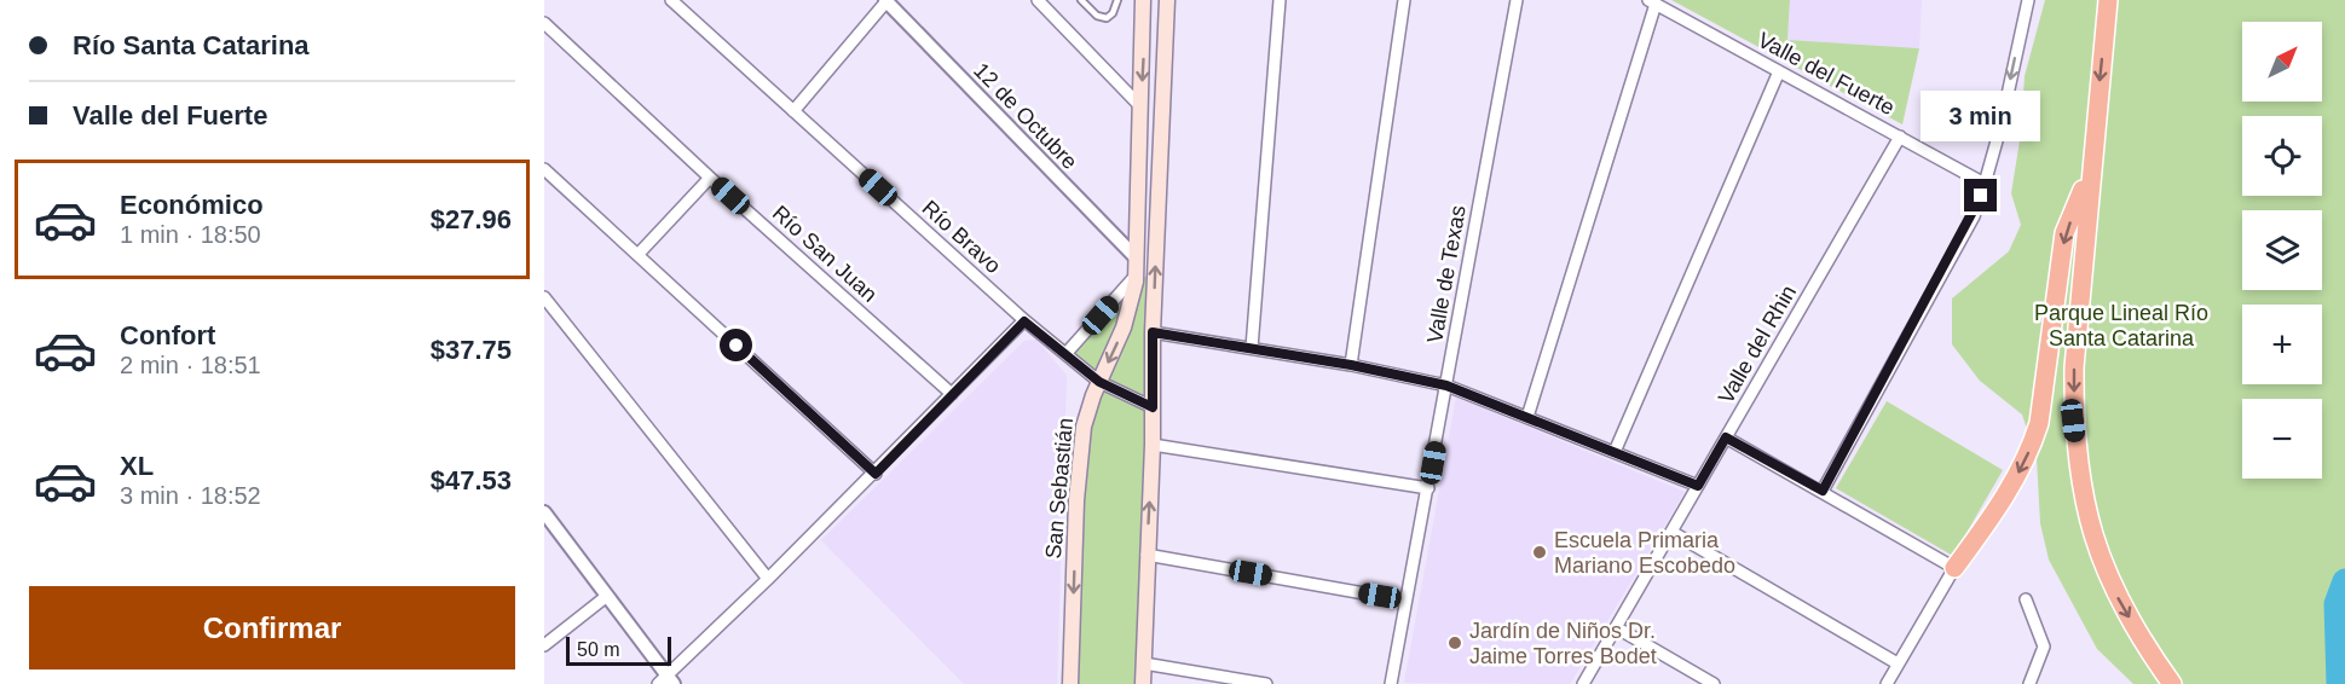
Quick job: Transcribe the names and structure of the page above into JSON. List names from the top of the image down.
{
  "streets": {
    "main road": ["San Sebastián"],
    "street": [
      "Valle del Fuerte",
      "12 de Octubre",
      "Río Bravo",
      "Río San Juan",
      "Valle de Texas",
      "Valle del Rhin"
    ]
  },
  "crossings": [
    ["Valle del Fuerte", "Valle del Rhin"],
    ["12 de Octubre", "San Sebastián"],
    ["Río Bravo", "San Sebastián"]
  ],
  "parks": ["Parque Lineal Río Santa Catarina"],
  "places": ["Escuela Primaria Mariano Escobedo", "Jardín de Niños Dr. Jaime Torres Bodet"],
  "scale_bar": "50 m",
  "north": "top right",
  "page": {
    "banner": ["Río Santa Catarina", "Valle del Fuerte"],
    "map_buttons": ["+", "−"],
    "bubble": "3 min",
    "list": [
      {
        "name": "Económico",
        "note": "1 min · 18:50",
        "value": "$27.96"
      },
      {
        "name": "Confort",
        "note": "2 min · 18:51",
        "value": "$37.75"
      },
      {
        "name": "XL",
        "note": "3 min · 18:52",
        "value": "$47.53"
      }
    ],
    "buttons": "Confirmar",
    "scale": "50 m"
  }
}
